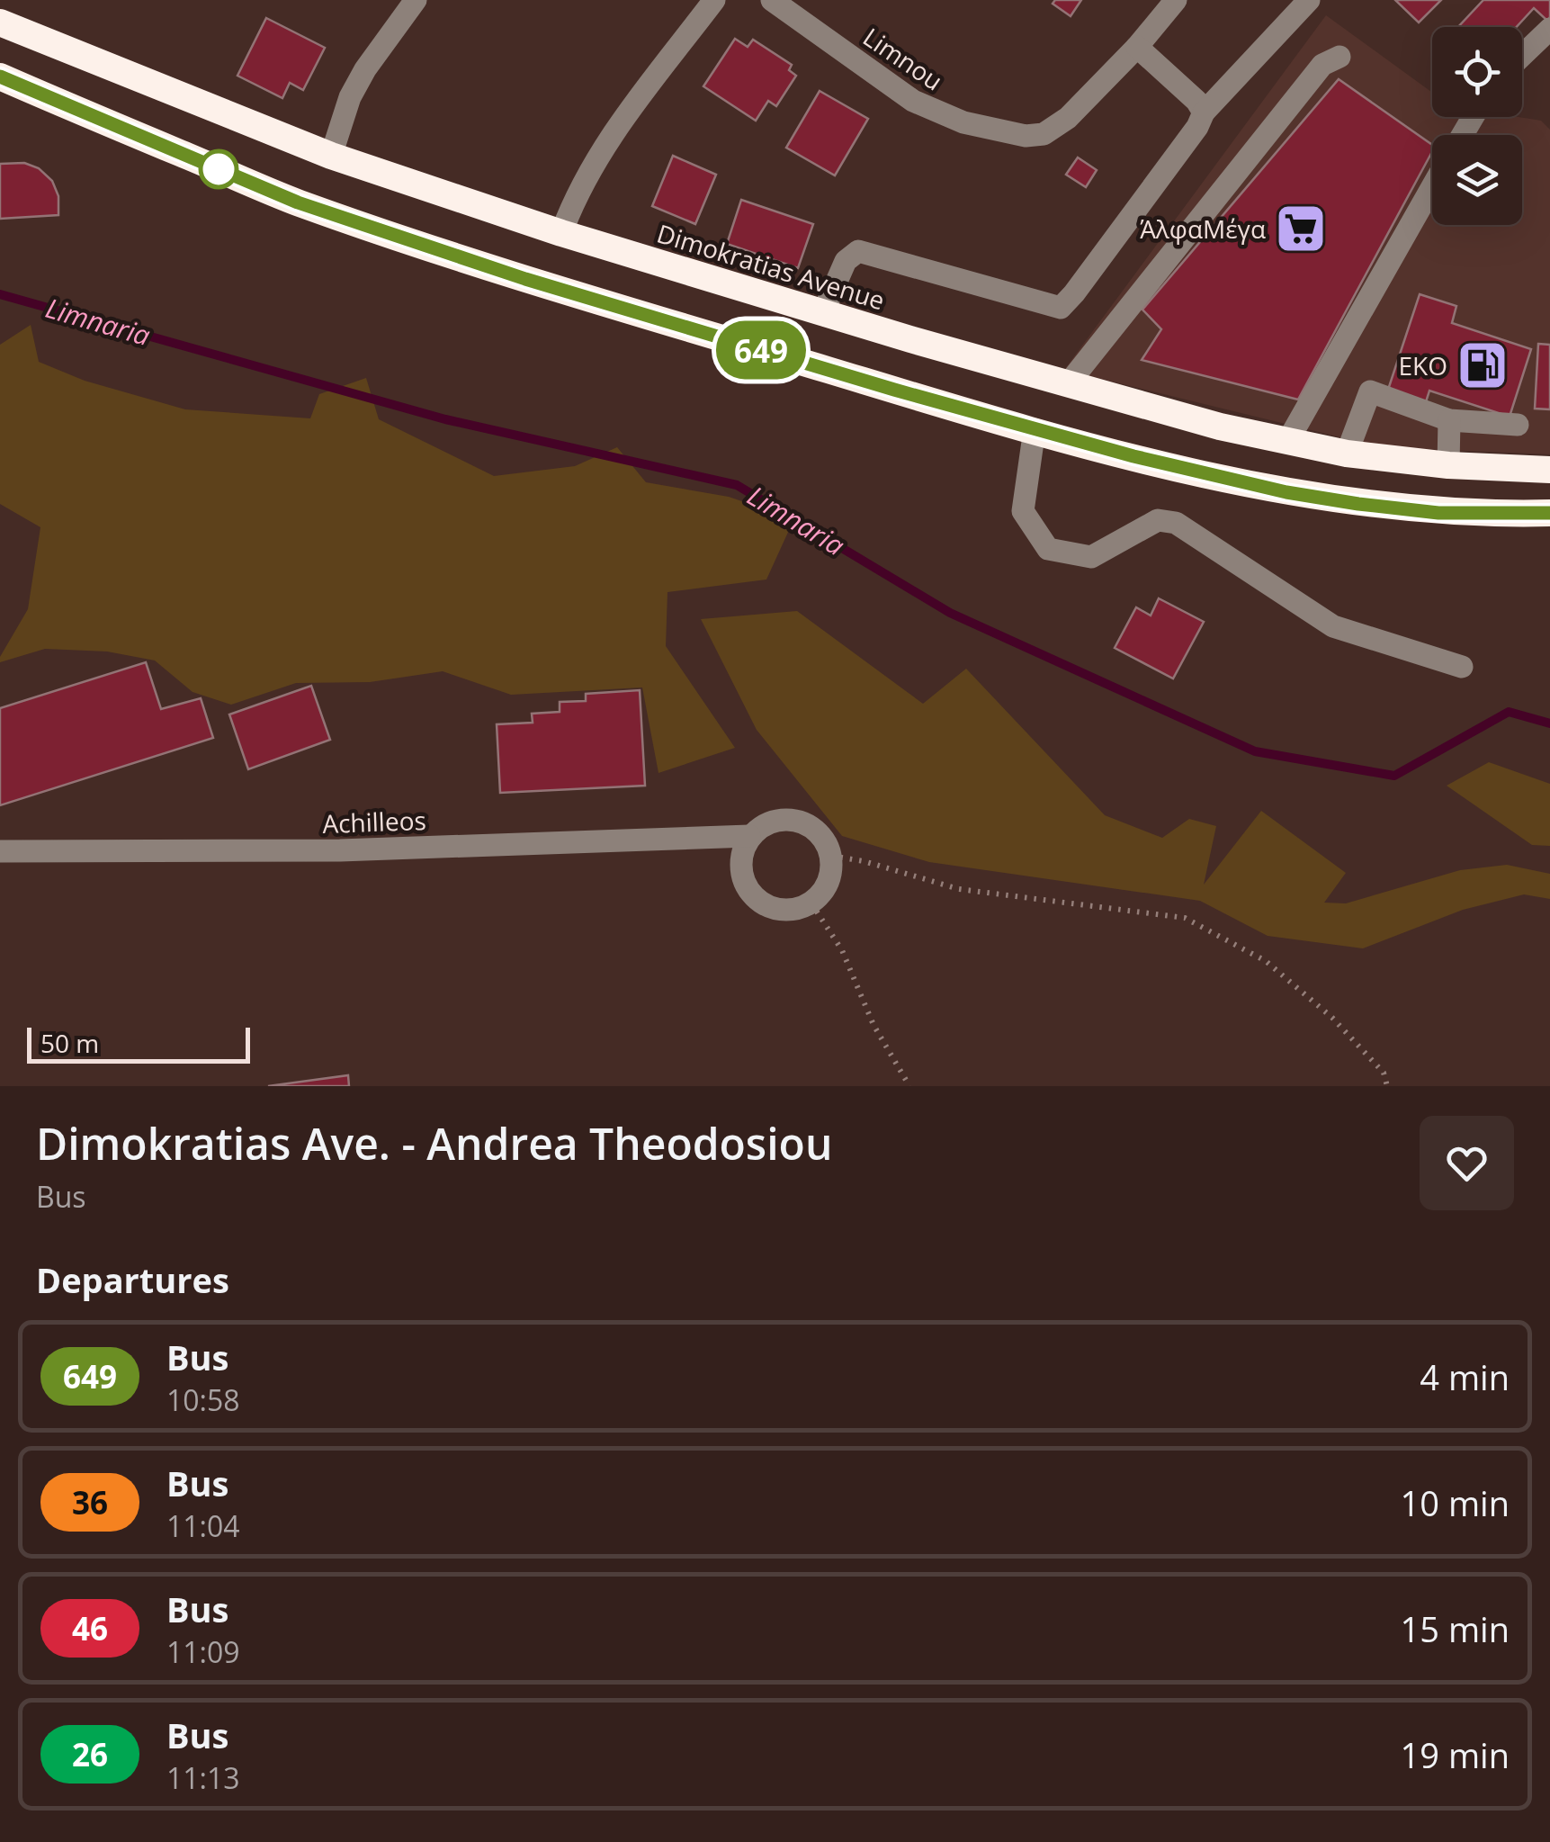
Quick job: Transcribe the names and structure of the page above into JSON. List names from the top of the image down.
{
  "streets": {
    "highway": ["Dimokratias Avenue"],
    "street": ["Limnou", "Achilleos"]
  },
  "water": ["Limnaria"],
  "places": {
    "supermarket": ["ΆλφαΜέγα"],
    "fuel station": ["EKO"]
  },
  "lines": ["bus line 649"],
  "scale_bar": "50 m",
  "page": {
    "on_map": "649",
    "scale": "50 m",
    "heading": [
      ["Dimokratias Ave. - Andrea Theodosiou", "Bus"],
      "Departures"
    ],
    "list": [
      {
        "mark": "649",
        "name": "Bus",
        "note": "10:58",
        "value": "4 min"
      },
      {
        "mark": "36",
        "name": "Bus",
        "note": "11:04",
        "value": "10 min"
      },
      {
        "mark": "46",
        "name": "Bus",
        "note": "11:09",
        "value": "15 min"
      },
      {
        "mark": "26",
        "name": "Bus",
        "note": "11:13",
        "value": "19 min"
      }
    ]
  }
}
